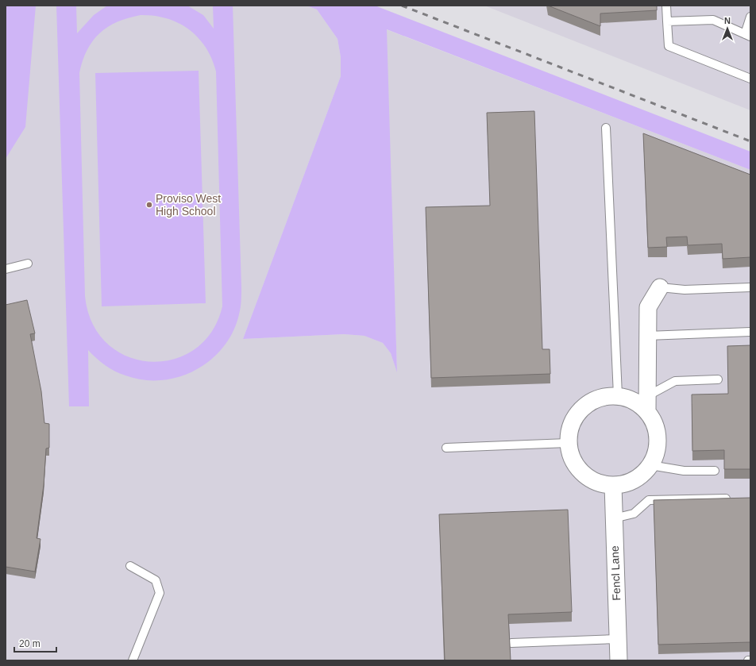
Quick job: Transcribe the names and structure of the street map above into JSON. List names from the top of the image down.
{
  "streets": {
    "street": ["Fencl Lane"]
  },
  "places": ["Proviso West High School"],
  "scale_bar": "20 m",
  "north": "top"
}
